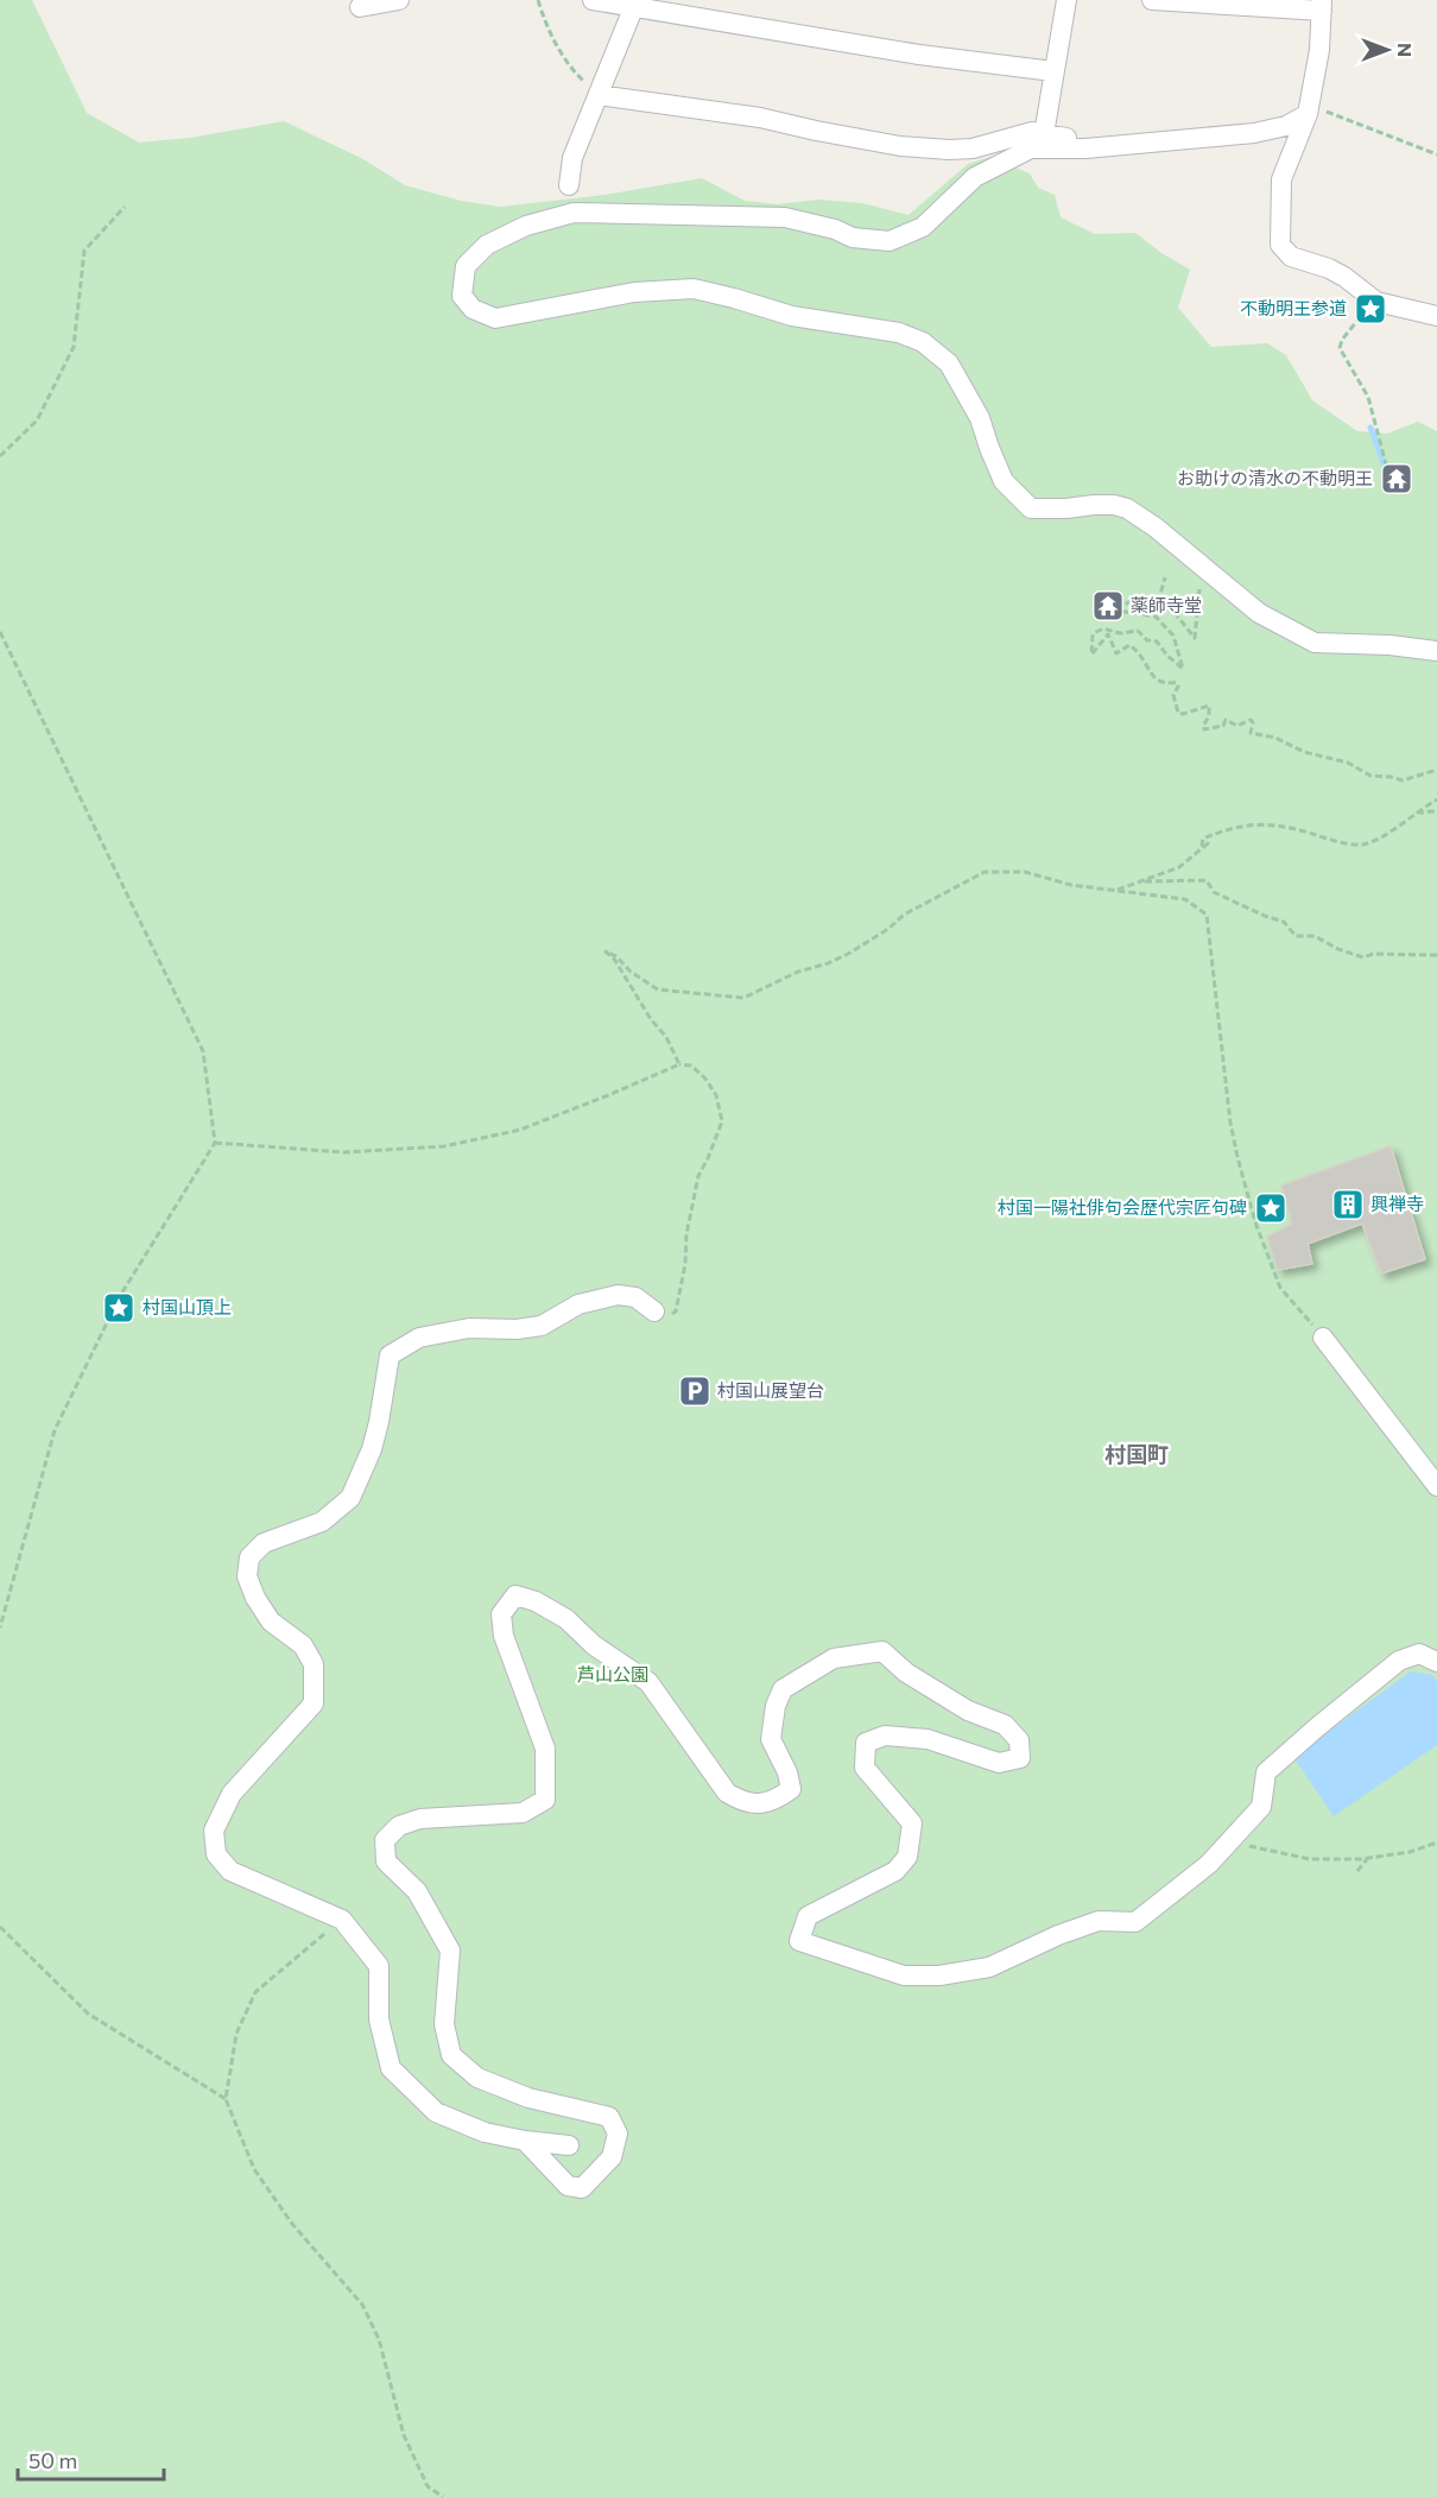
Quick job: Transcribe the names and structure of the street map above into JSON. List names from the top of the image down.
{
  "districts": ["村国町"],
  "parks": ["芦山公園"],
  "places": {
    "place": ["不動明王参道", "村国一陽社俳句会歴代宗匠句碑", "村国山頂上"],
    "temple": ["お助けの清水の不動明王", "薬師寺堂"],
    "building": ["興禅寺"],
    "parking": ["村国山展望台"]
  },
  "scale_bar": "50 m",
  "north": "right"
}
